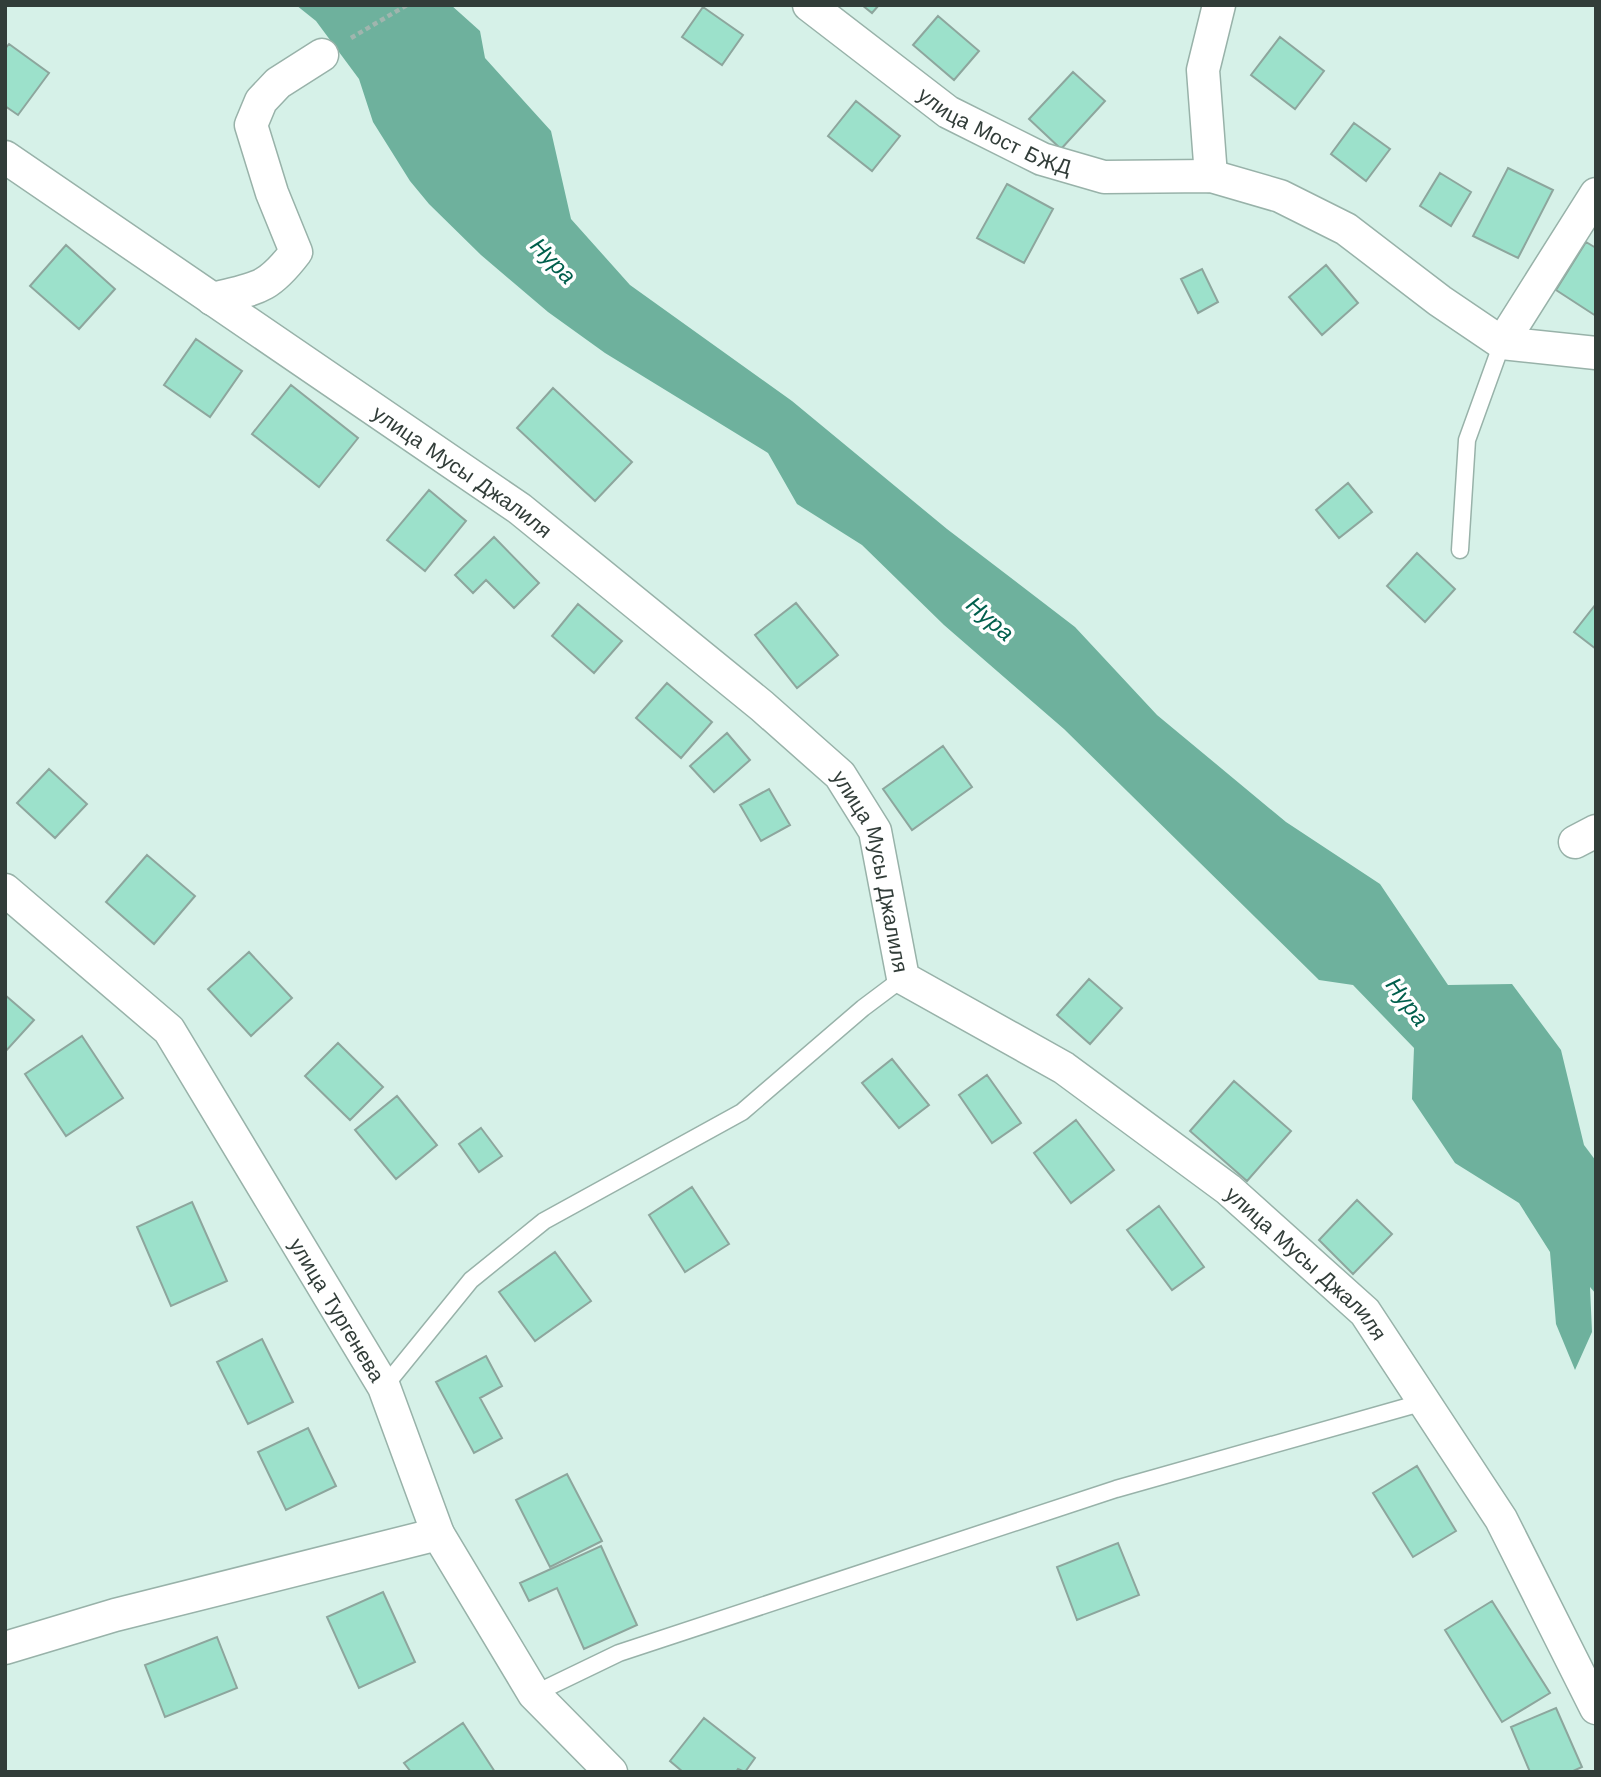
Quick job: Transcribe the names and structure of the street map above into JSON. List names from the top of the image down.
{
  "streets": {
    "street": ["улица Мост БЖД", "улица Мусы Джалиля", "улица Тургенева"]
  },
  "water": ["Нура"]
}
